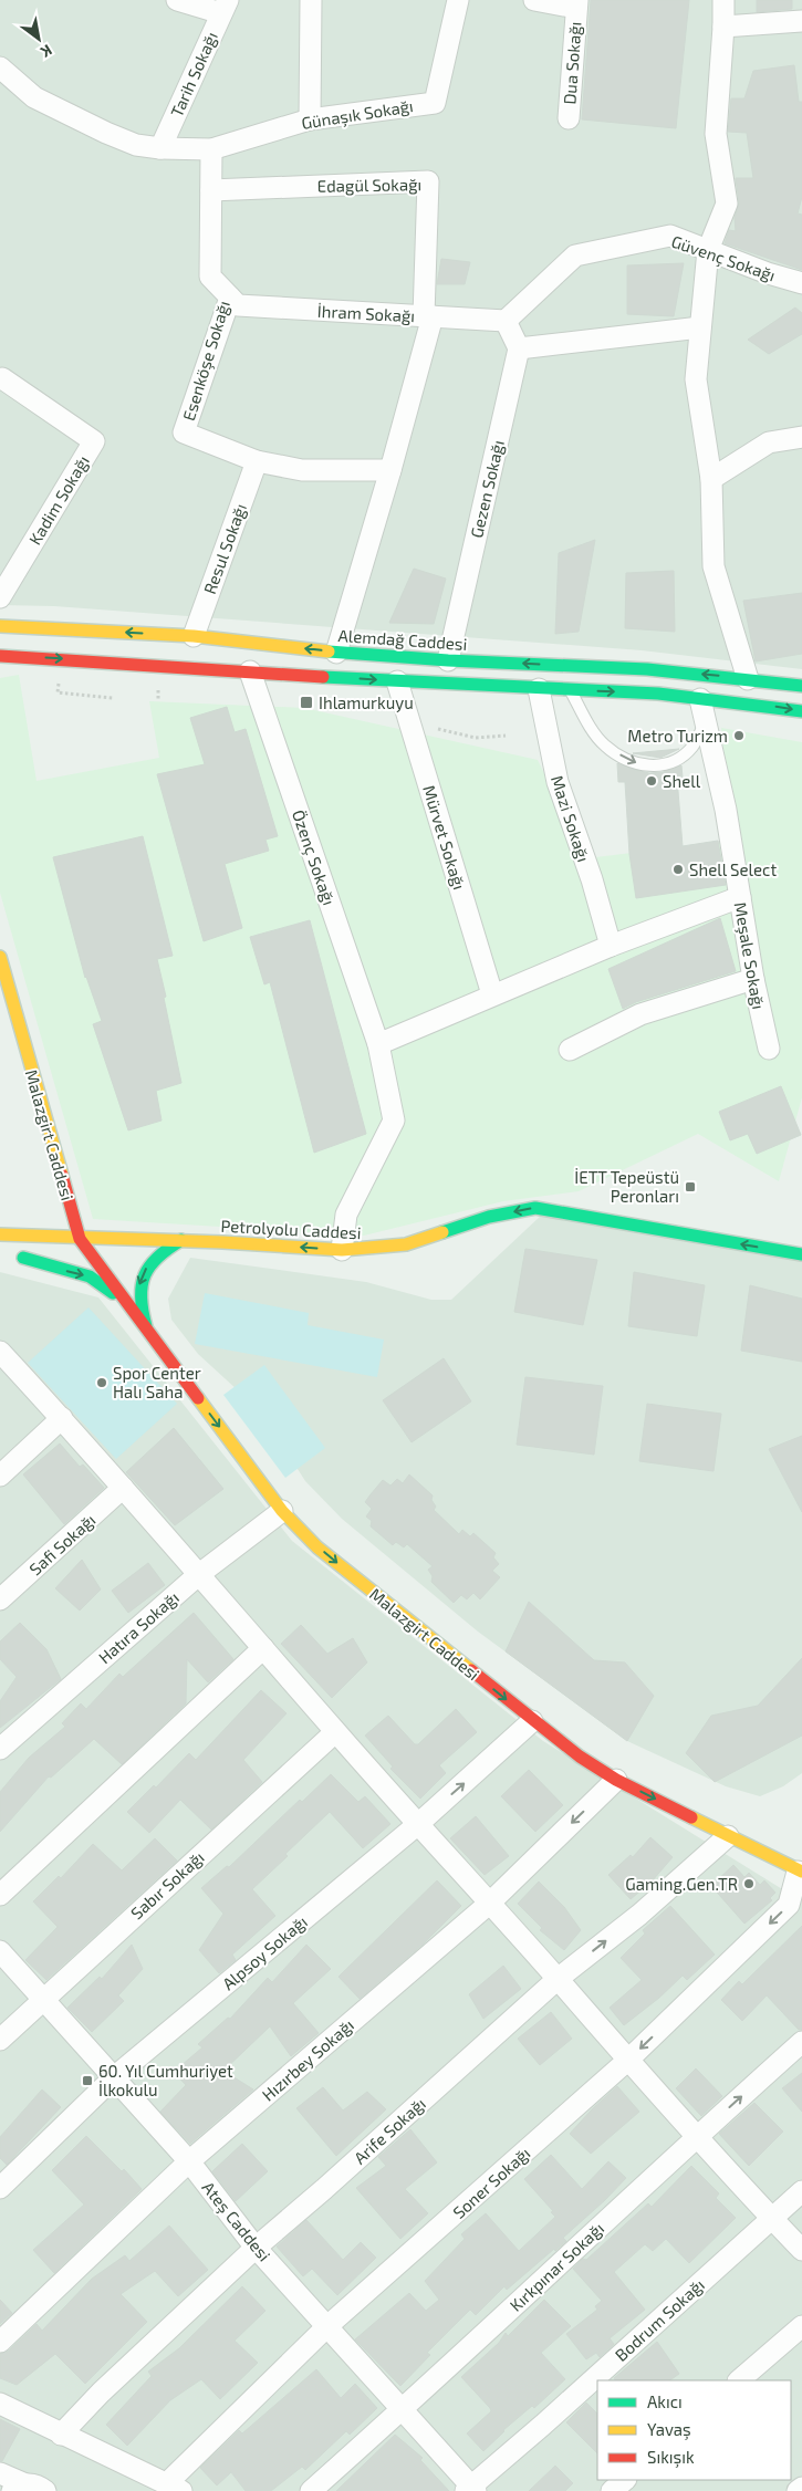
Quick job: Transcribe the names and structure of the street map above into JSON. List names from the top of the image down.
{
  "streets": {
    "main road": ["Alemdağ Caddesi", "Malazgirt Caddesi", "Petrolyolu Caddesi"],
    "street": [
      "Dua Sokağı",
      "Tarih Sokağı",
      "Günaşık Sokağı",
      "Edagül Sokağı",
      "Güvenç Sokağı",
      "İhram Sokağı",
      "Esenköşe Sokağı",
      "Gezen Sokağı",
      "Kadim Sokağı",
      "Resul Sokağı",
      "Mazi Sokağı",
      "Mürvet Sokağı",
      "Özenç Sokağı",
      "Meşale Sokağı",
      "Safi Sokağı",
      "Hatıra Sokağı",
      "Sabır Sokağı",
      "Alpsoy Sokağı",
      "Hızırbey Sokağı",
      "Arife Sokağı",
      "Soner Sokağı",
      "Ateş Caddesi",
      "Kırkpınar Sokağı",
      "Bodrum Sokağı"
    ]
  },
  "crossings": [
    ["Tarih Sokağı", "Günaşık Sokağı"],
    ["Günaşık Sokağı", "Esenköşe Sokağı"],
    ["Edagül Sokağı", "İhram Sokağı"],
    ["Edagül Sokağı", "Esenköşe Sokağı"],
    ["Edagül Sokağı", "Alemdağ Caddesi"],
    ["Güvenç Sokağı", "İhram Sokağı"],
    ["İhram Sokağı", "Esenköşe Sokağı"],
    ["Esenköşe Sokağı", "Resul Sokağı"],
    ["Gezen Sokağı", "Alemdağ Caddesi"],
    ["Resul Sokağı", "Alemdağ Caddesi"],
    ["Özenç Sokağı", "Petrolyolu Caddesi"],
    ["Malazgirt Caddesi", "Petrolyolu Caddesi"],
    ["Malazgirt Caddesi", "Hatıra Sokağı"],
    ["Malazgirt Caddesi", "Alpsoy Sokağı"],
    ["Malazgirt Caddesi", "Hızırbey Sokağı"],
    ["Malazgirt Caddesi", "Arife Sokağı"],
    ["Malazgirt Caddesi", "Soner Sokağı"],
    ["Sabır Sokağı", "Ateş Caddesi"],
    ["Alpsoy Sokağı", "Ateş Caddesi"],
    ["Hızırbey Sokağı", "Ateş Caddesi"],
    ["Arife Sokağı", "Ateş Caddesi"],
    ["Soner Sokağı", "Ateş Caddesi"],
    ["Ateş Caddesi", "Kırkpınar Sokağı"],
    ["Ateş Caddesi", "Bodrum Sokağı"]
  ],
  "one_way": ["Malazgirt Caddesi", "Petrolyolu Caddesi"],
  "places": {
    "transit": ["Ihlamurkuyu", "İETT Tepeüstü Peronları", "60. Yıl Cumhuriyet İlkokulu"],
    "other": [
      "Metro Turizm",
      "Shell",
      "Shell Select",
      "Spor Center Halı Saha",
      "Gaming.Gen.TR"
    ]
  },
  "legend": ["Akıcı", "Yavaş", "Sıkışık"],
  "north": "bottom right"
}
